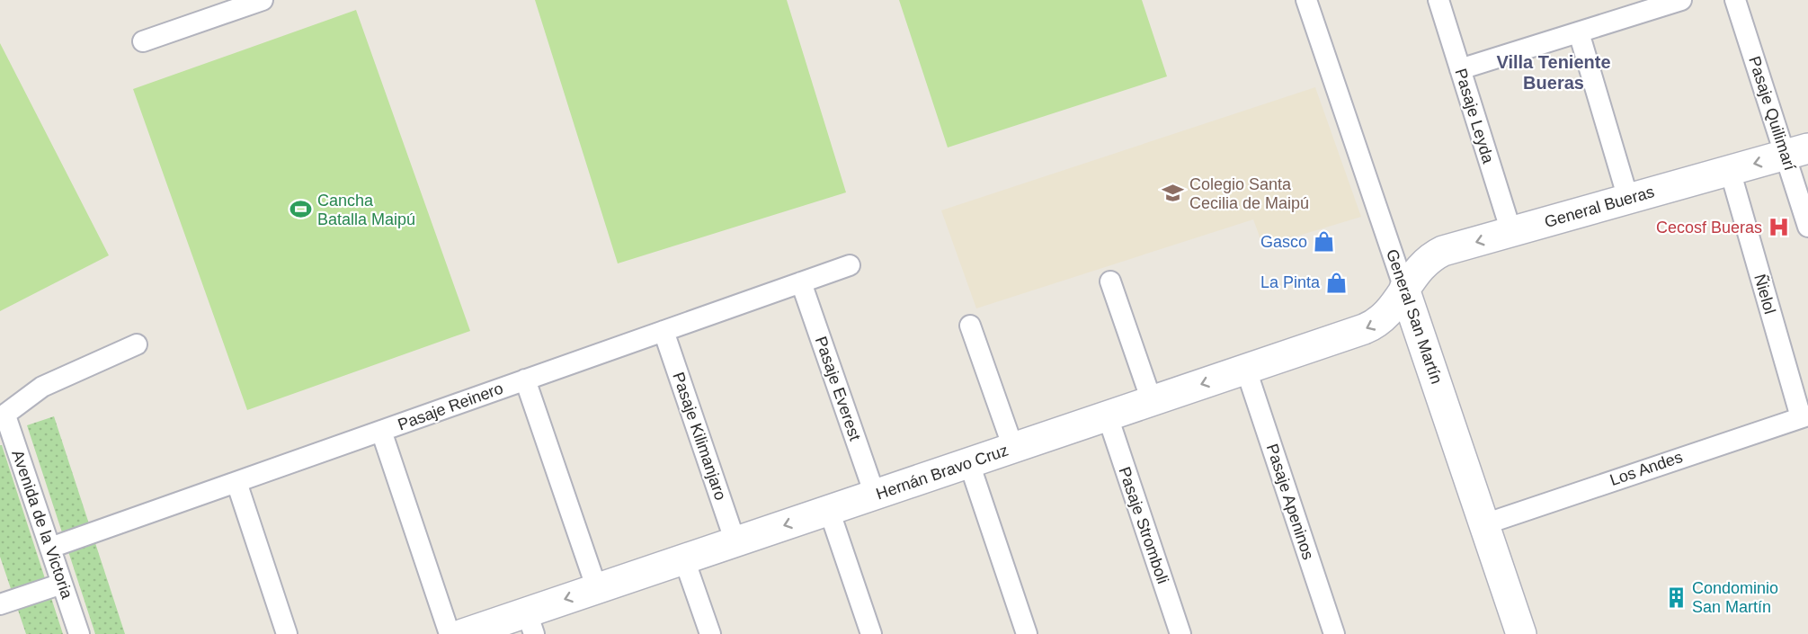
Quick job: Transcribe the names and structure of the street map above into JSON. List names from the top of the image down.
{
  "streets": {
    "main road": ["General Bueras", "General San Martín", "Hernán Bravo Cruz"],
    "street": [
      "Pasaje Quilimarí",
      "Pasaje Leyda",
      "Ñielol",
      "Pasaje Everest",
      "Pasaje Reinero",
      "Pasaje Kilimanjaro",
      "Los Andes",
      "Pasaje Apeninos",
      "Avenida de la Victoria",
      "Pasaje Stromboli"
    ]
  },
  "crossings": [
    ["Pasaje Quilimarí", "General Bueras"],
    ["Pasaje Leyda", "General Bueras"],
    ["General Bueras", "Ñielol"],
    ["General Bueras", "General San Martín"],
    ["General Bueras", "Hernán Bravo Cruz"],
    ["Ñielol", "Los Andes"],
    ["General San Martín", "Los Andes"],
    ["General San Martín", "Hernán Bravo Cruz"],
    ["Pasaje Everest", "Pasaje Reinero"],
    ["Pasaje Everest", "Hernán Bravo Cruz"],
    ["Pasaje Reinero", "Pasaje Kilimanjaro"],
    ["Pasaje Reinero", "Avenida de la Victoria"],
    ["Pasaje Kilimanjaro", "Hernán Bravo Cruz"],
    ["Hernán Bravo Cruz", "Pasaje Apeninos"],
    ["Hernán Bravo Cruz", "Pasaje Stromboli"]
  ],
  "one_way": ["General Bueras", "Hernán Bravo Cruz"],
  "districts": ["Villa Teniente Bueras"],
  "places": {
    "school or university": ["Colegio Santa Cecilia de Maipú"],
    "sports": ["Cancha Batalla Maipú"],
    "hospital": ["Cecosf Bueras"],
    "shop": ["Gasco", "La Pinta"],
    "building": ["Condominio San Martín"]
  }
}
